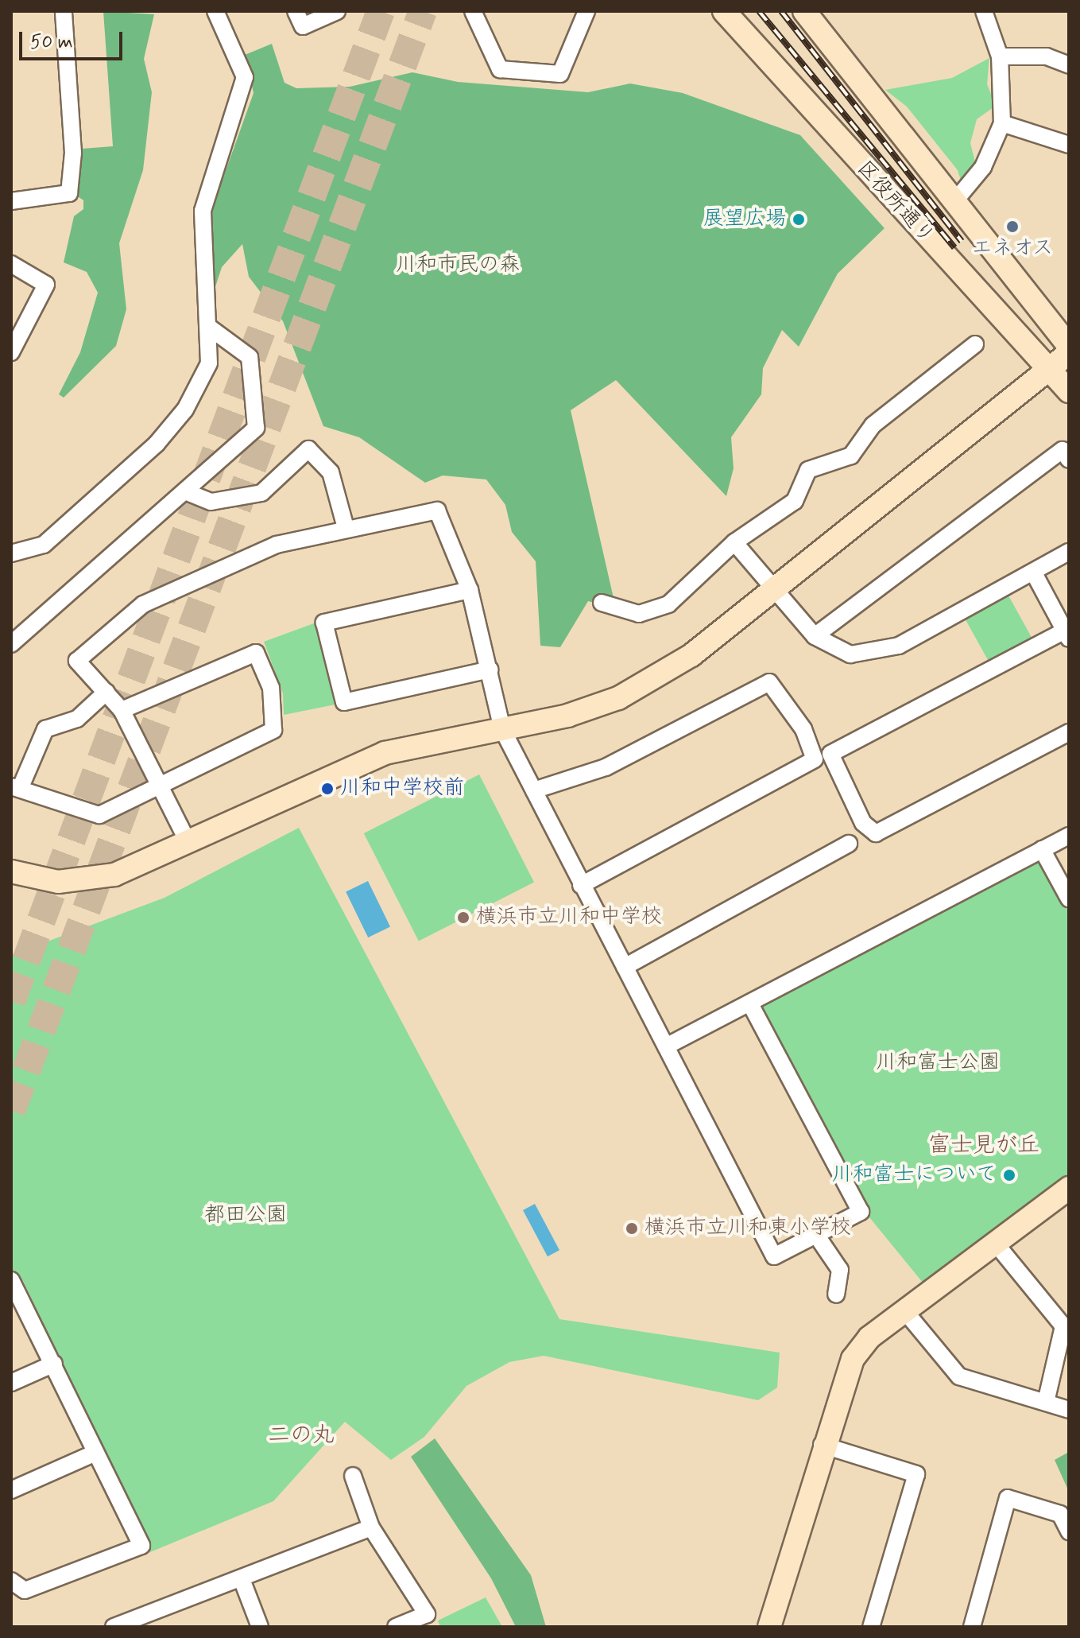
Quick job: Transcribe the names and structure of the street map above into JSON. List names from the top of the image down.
{
  "streets": {
    "street": ["区役所通り"]
  },
  "districts": ["富士見が丘", "二の丸"],
  "parks": ["川和市民の森", "川和富士公園", "都田公園"],
  "places": [
    "展望広場",
    "エネオス",
    "川和中学校前",
    "横浜市立川和中学校",
    "川和富士について",
    "横浜市立川和東小学校"
  ],
  "scale_bar": "50 m"
}
